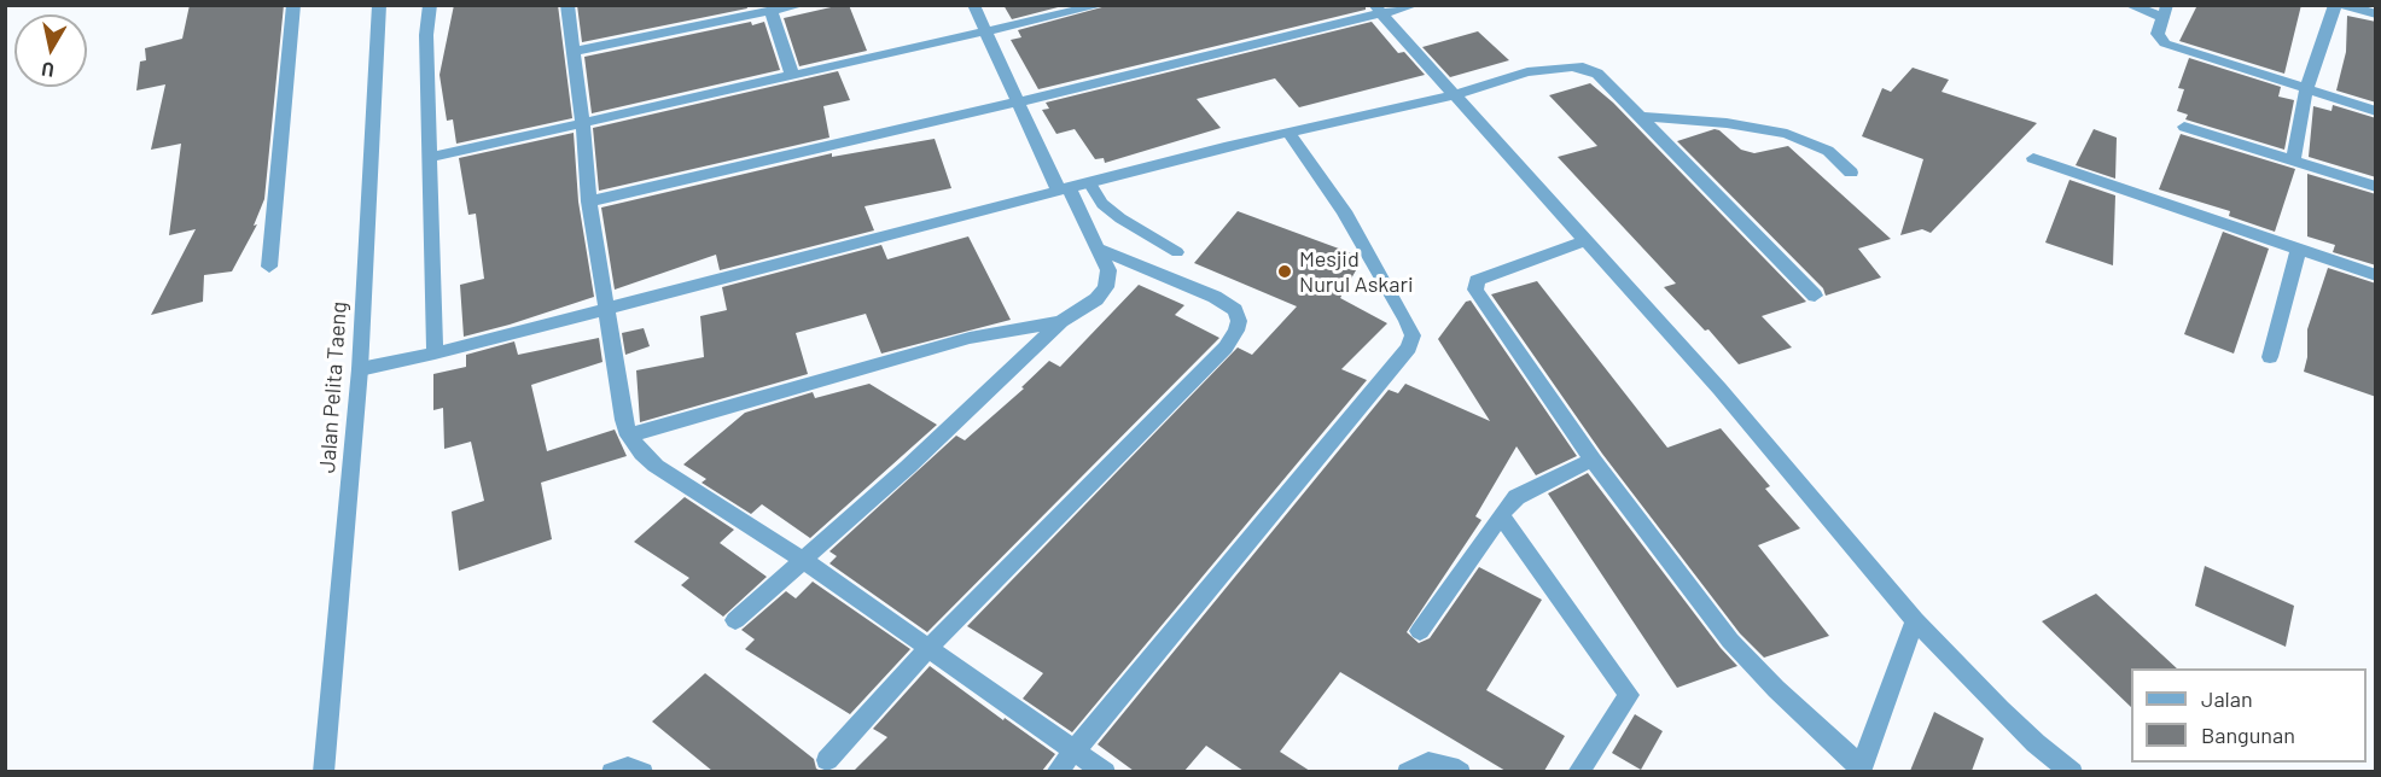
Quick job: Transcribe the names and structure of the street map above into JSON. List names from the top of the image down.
{
  "streets": {
    "street": ["Jalan Pelita Taeng"]
  },
  "places": ["Mesjid Nurul Askari"],
  "legend": ["Jalan", "Bangunan"],
  "north": "bottom"
}
